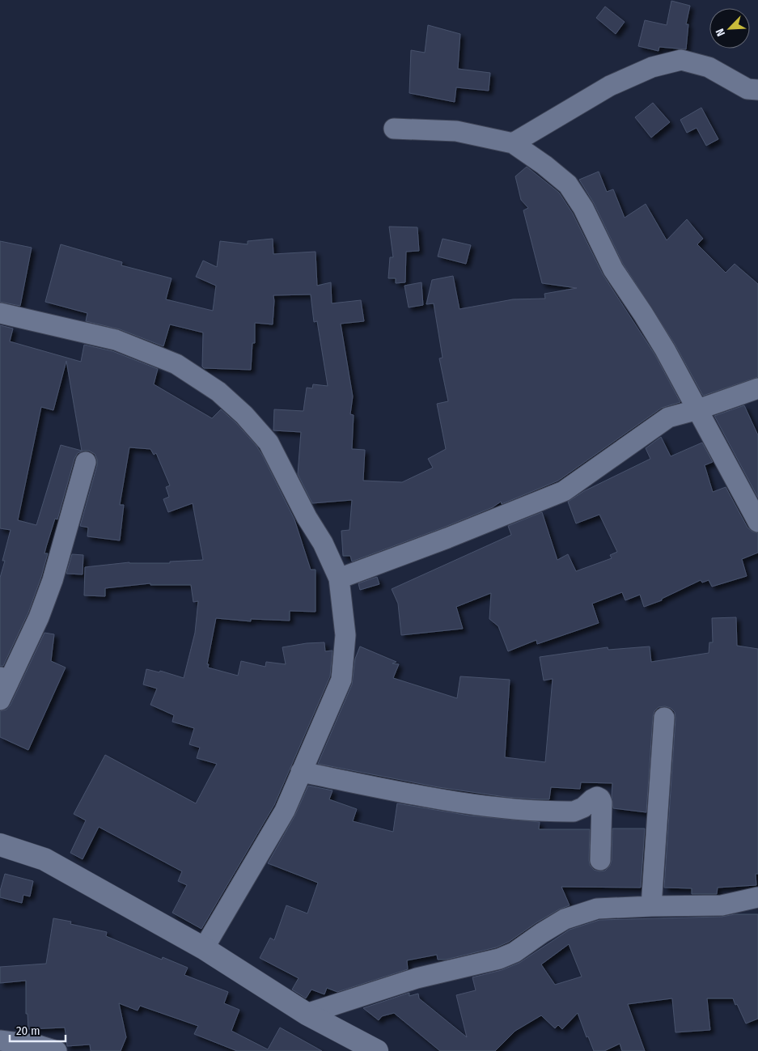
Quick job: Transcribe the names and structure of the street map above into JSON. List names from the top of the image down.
{
  "scale_bar": "20 m",
  "north": "bottom left"
}
